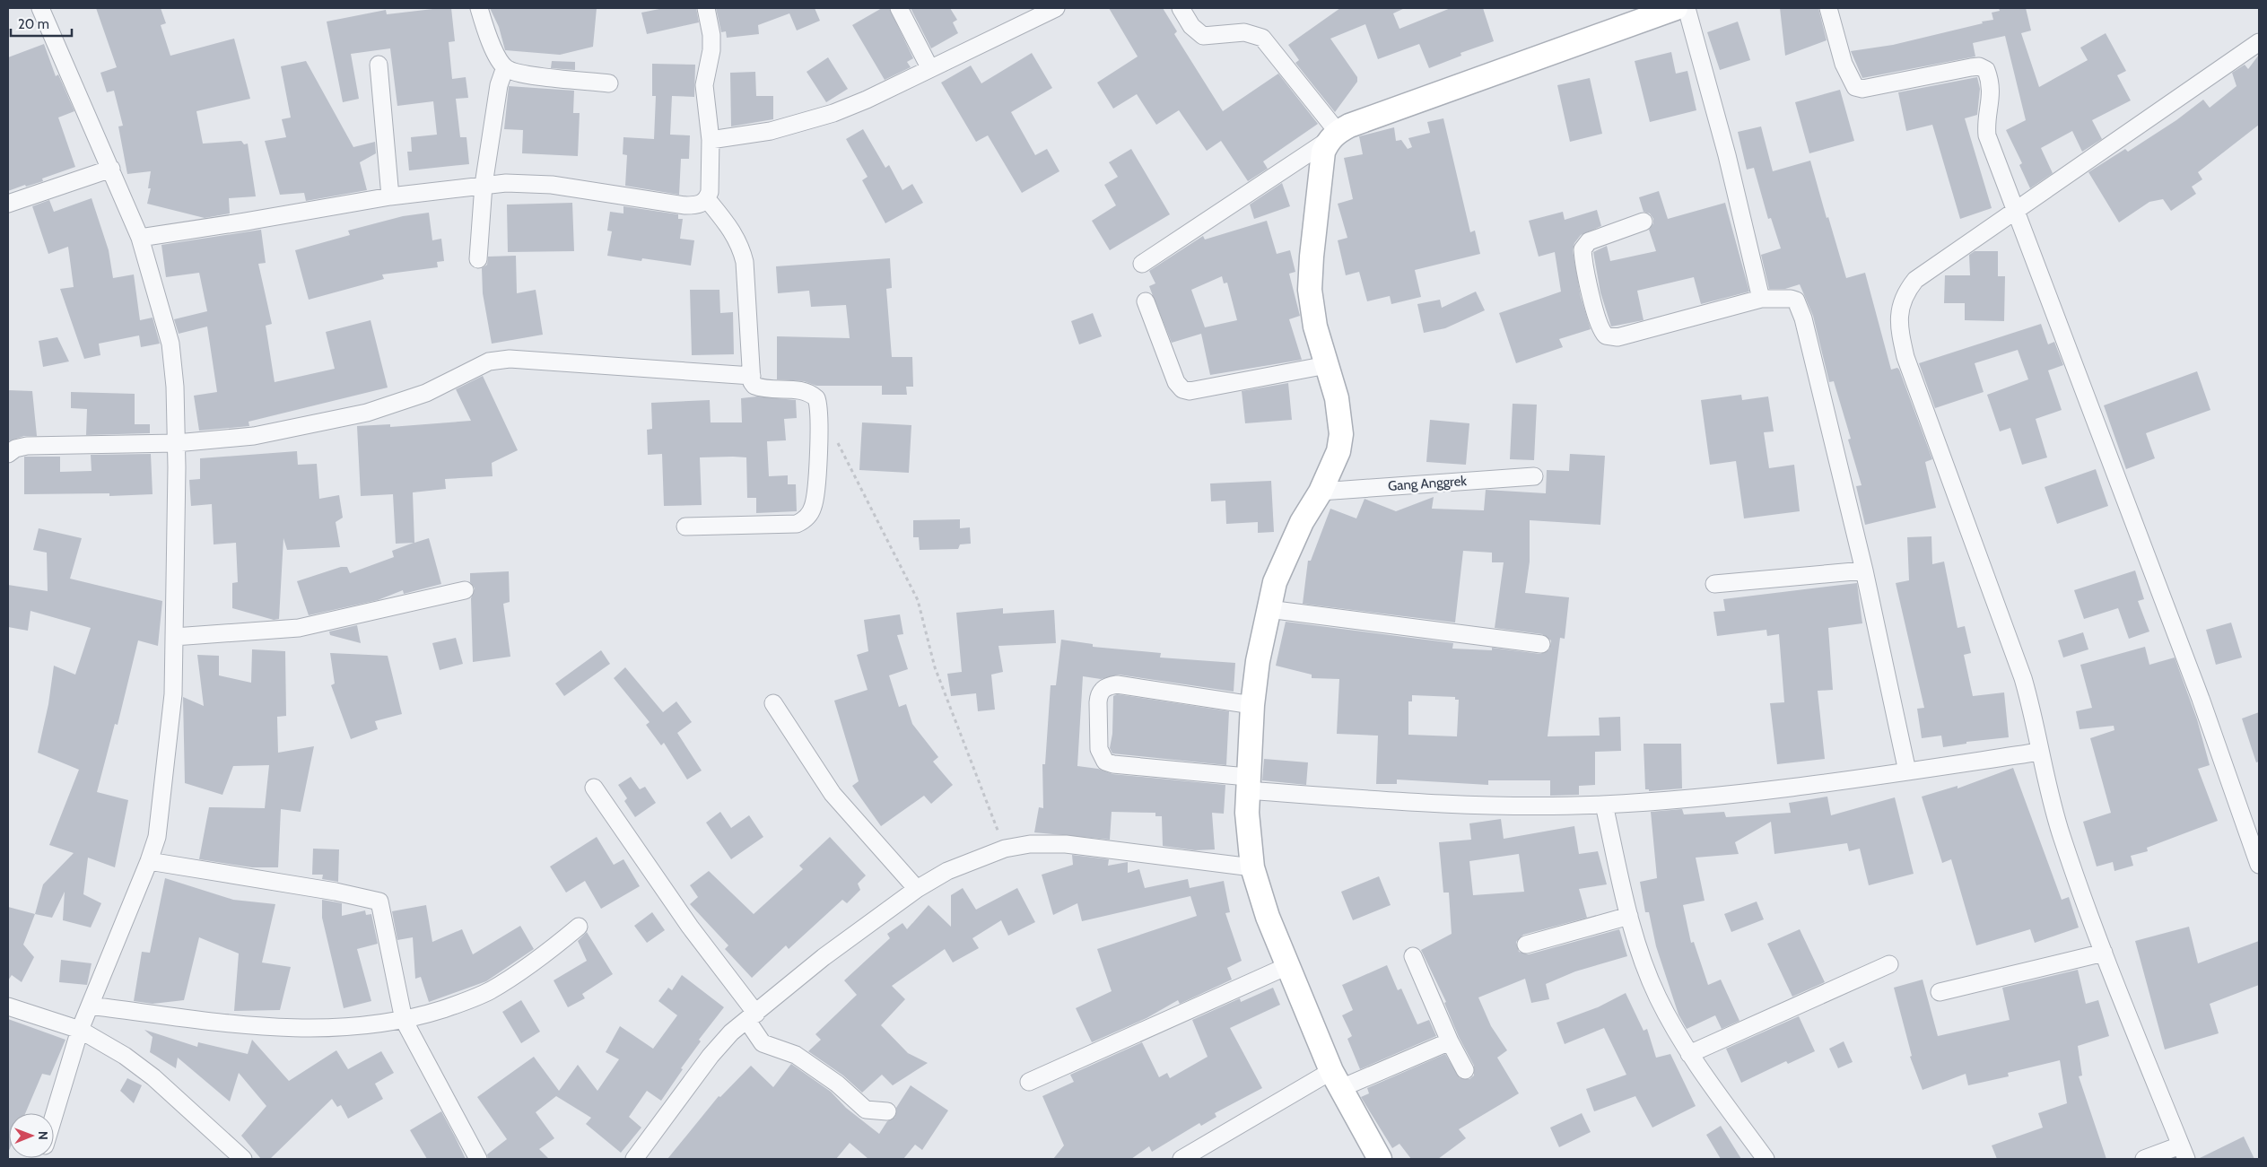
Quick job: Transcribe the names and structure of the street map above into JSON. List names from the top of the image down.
{
  "streets": {
    "street": ["Gang Anggrek"]
  },
  "scale_bar": "20 m",
  "north": "right"
}
